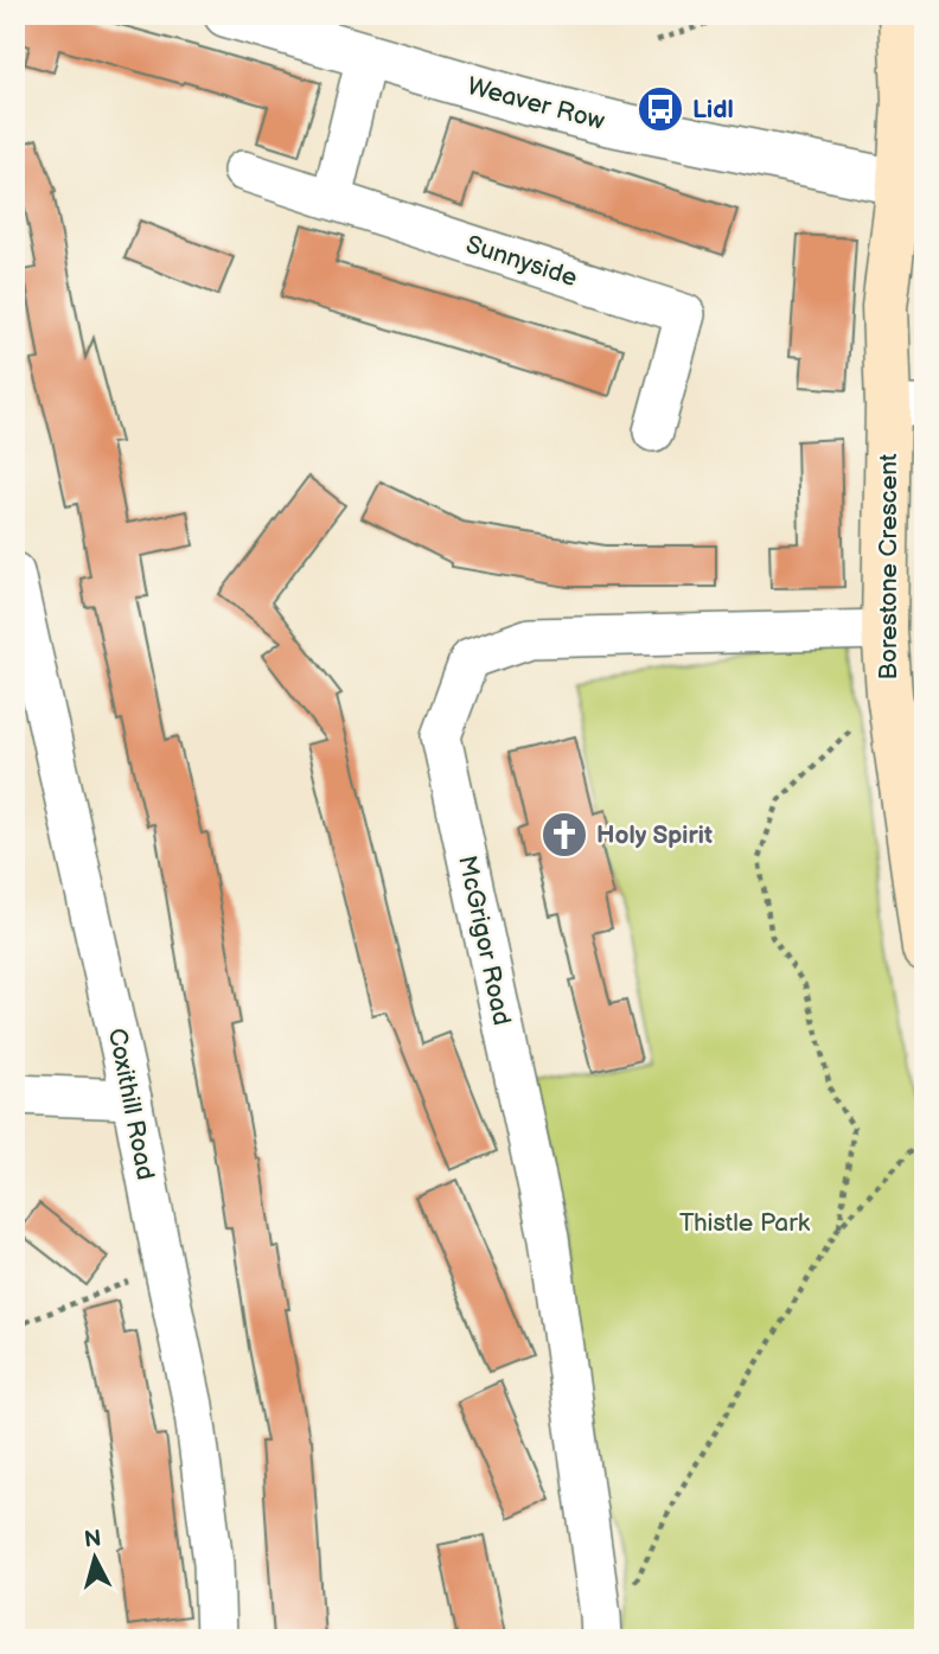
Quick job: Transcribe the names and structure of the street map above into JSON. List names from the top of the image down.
{
  "streets": {
    "main road": ["Borestone Crescent"],
    "street": [
      "Weaver Row",
      "Sunnyside",
      "McGrigor Road",
      "Coxithill Road"
    ]
  },
  "crossings": [
    ["Weaver Row", "Borestone Crescent"],
    ["Borestone Crescent", "McGrigor Road"]
  ],
  "parks": ["Thistle Park"],
  "places": {
    "bus stop": ["Lidl"],
    "church": ["Holy Spirit"]
  },
  "north": "top"
}
